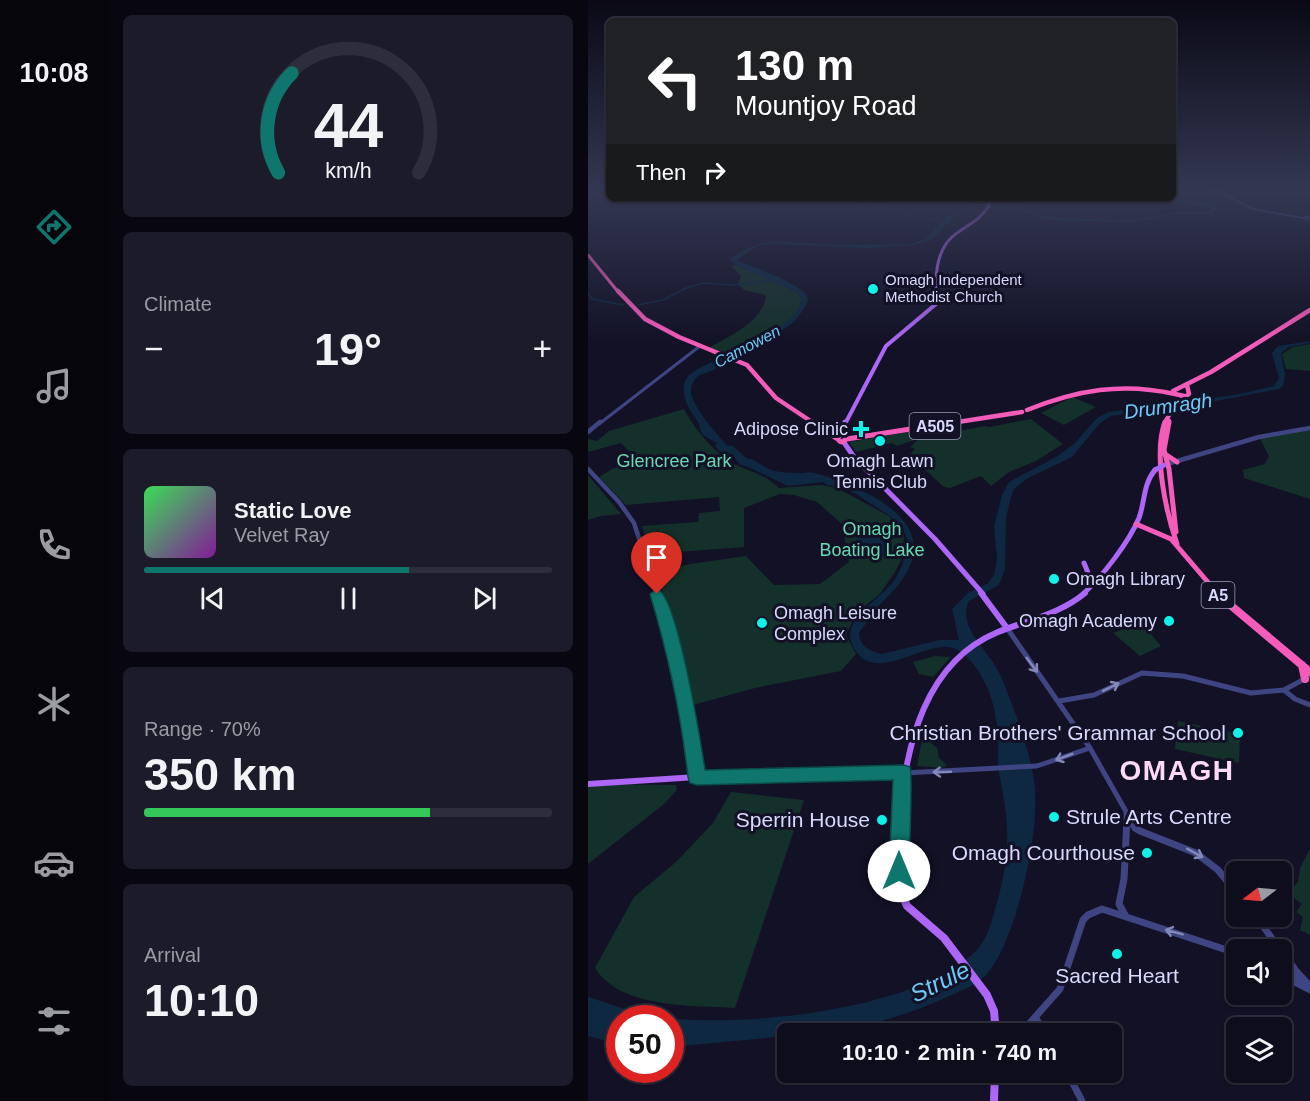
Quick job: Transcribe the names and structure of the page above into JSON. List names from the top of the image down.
{
  "streets": {
    "highway": ["A505", "A5"]
  },
  "crossings": [
    ["A505", "A5"]
  ],
  "districts": ["OMAGH"],
  "water": ["Camowen", "Drumragh", "Strule"],
  "parks": ["Glencree Park", "Omagh Boating Lake"],
  "places": {
    "other": [
      "Omagh Independent Methodist Church",
      "Omagh Lawn Tennis Club",
      "Omagh Library",
      "Omagh Academy",
      "Omagh Leisure Complex",
      "Christian Brothers' Grammar School",
      "Strule Arts Centre",
      "Sperrin House",
      "Omagh Courthouse",
      "Sacred Heart"
    ],
    "health": ["Adipose Clinic"]
  },
  "north": "left",
  "page": {
    "tabs": "10:08",
    "turn": ["130 m", "Mountjoy Road"],
    "then": "Then",
    "tile": [
      "Climate",
      ["Range · 70%", "350 km"],
      ["Arrival", "10:10"]
    ],
    "heat": ["−", "19°", "+"],
    "song": ["Static Love", "Velvet Ray"],
    "limit": "50",
    "trip": "10:10 · 2 min · 740 m",
    "gauge": ["44", "km/h"]
  }
}
